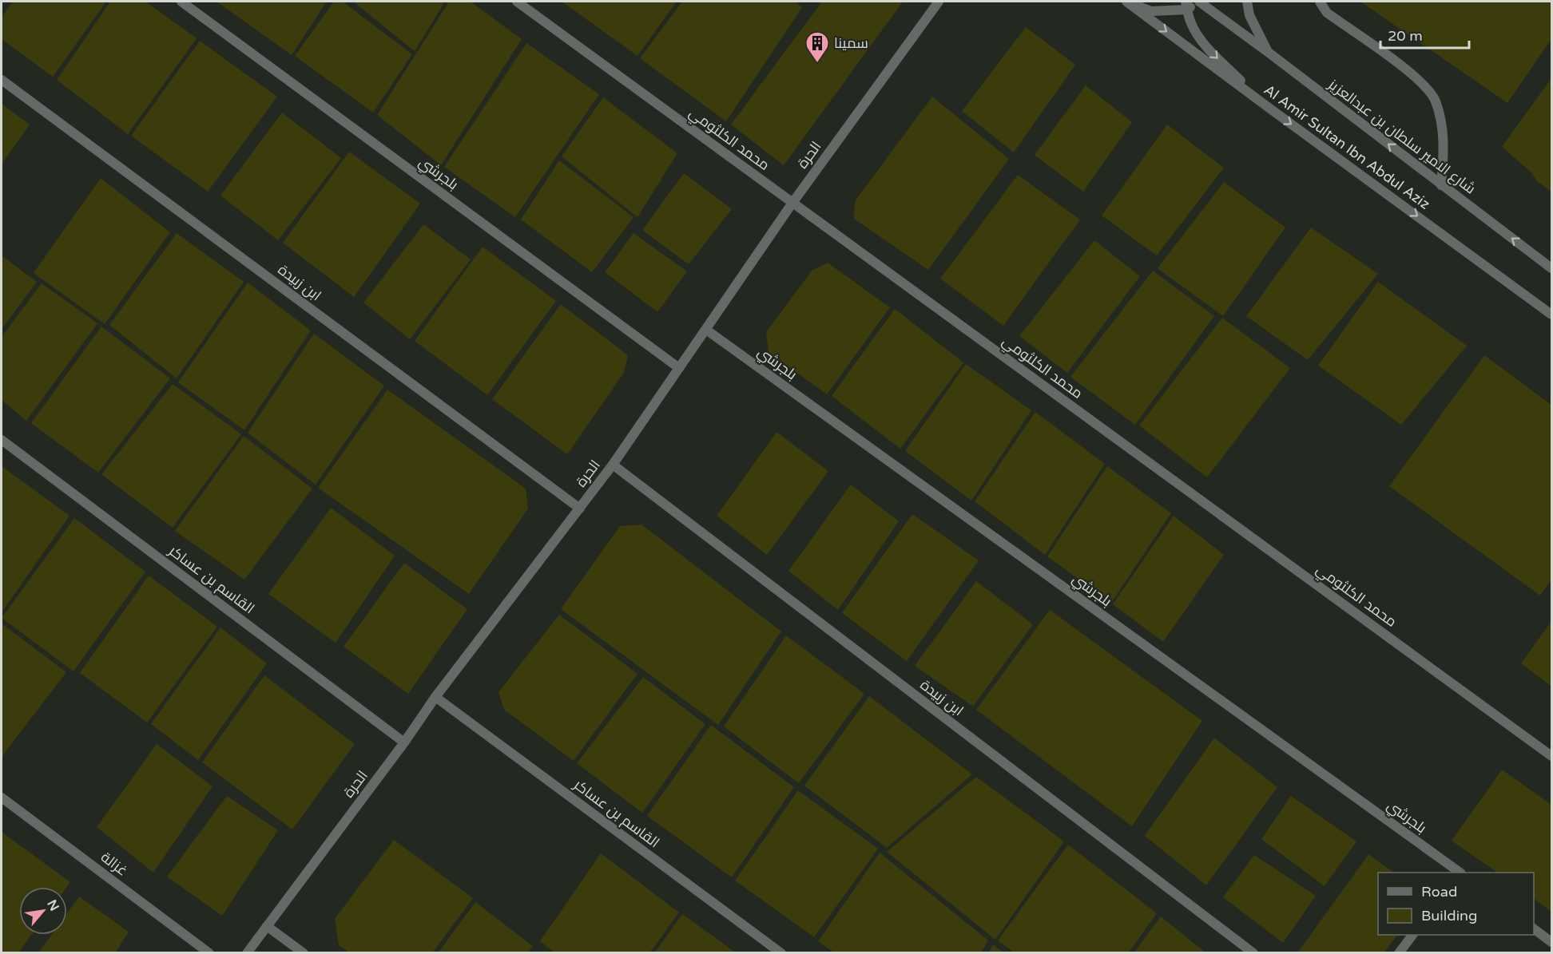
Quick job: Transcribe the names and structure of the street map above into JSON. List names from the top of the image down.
{
  "streets": {
    "street": [
      "شارع الامير سلطان بن عبدالعزيز",
      "محمد الكلثومي",
      "Al Amir Sultan Ibn Abdul Aziz",
      "الحرة",
      "بلجرشي",
      "ابن زبيدة",
      "القاسم بن عساكر",
      "غزالة"
    ]
  },
  "crossings": [
    ["محمد الكلثومي", "الحرة"],
    ["الحرة", "بلجرشي"],
    ["الحرة", "ابن زبيدة"],
    ["الحرة", "القاسم بن عساكر"]
  ],
  "one_way": ["شارع الامير سلطان بن عبدالعزيز"],
  "places": {
    "building": ["سمينا"]
  },
  "legend": ["Road", "Building"],
  "scale_bar": "20 m",
  "north": "top right"
}
